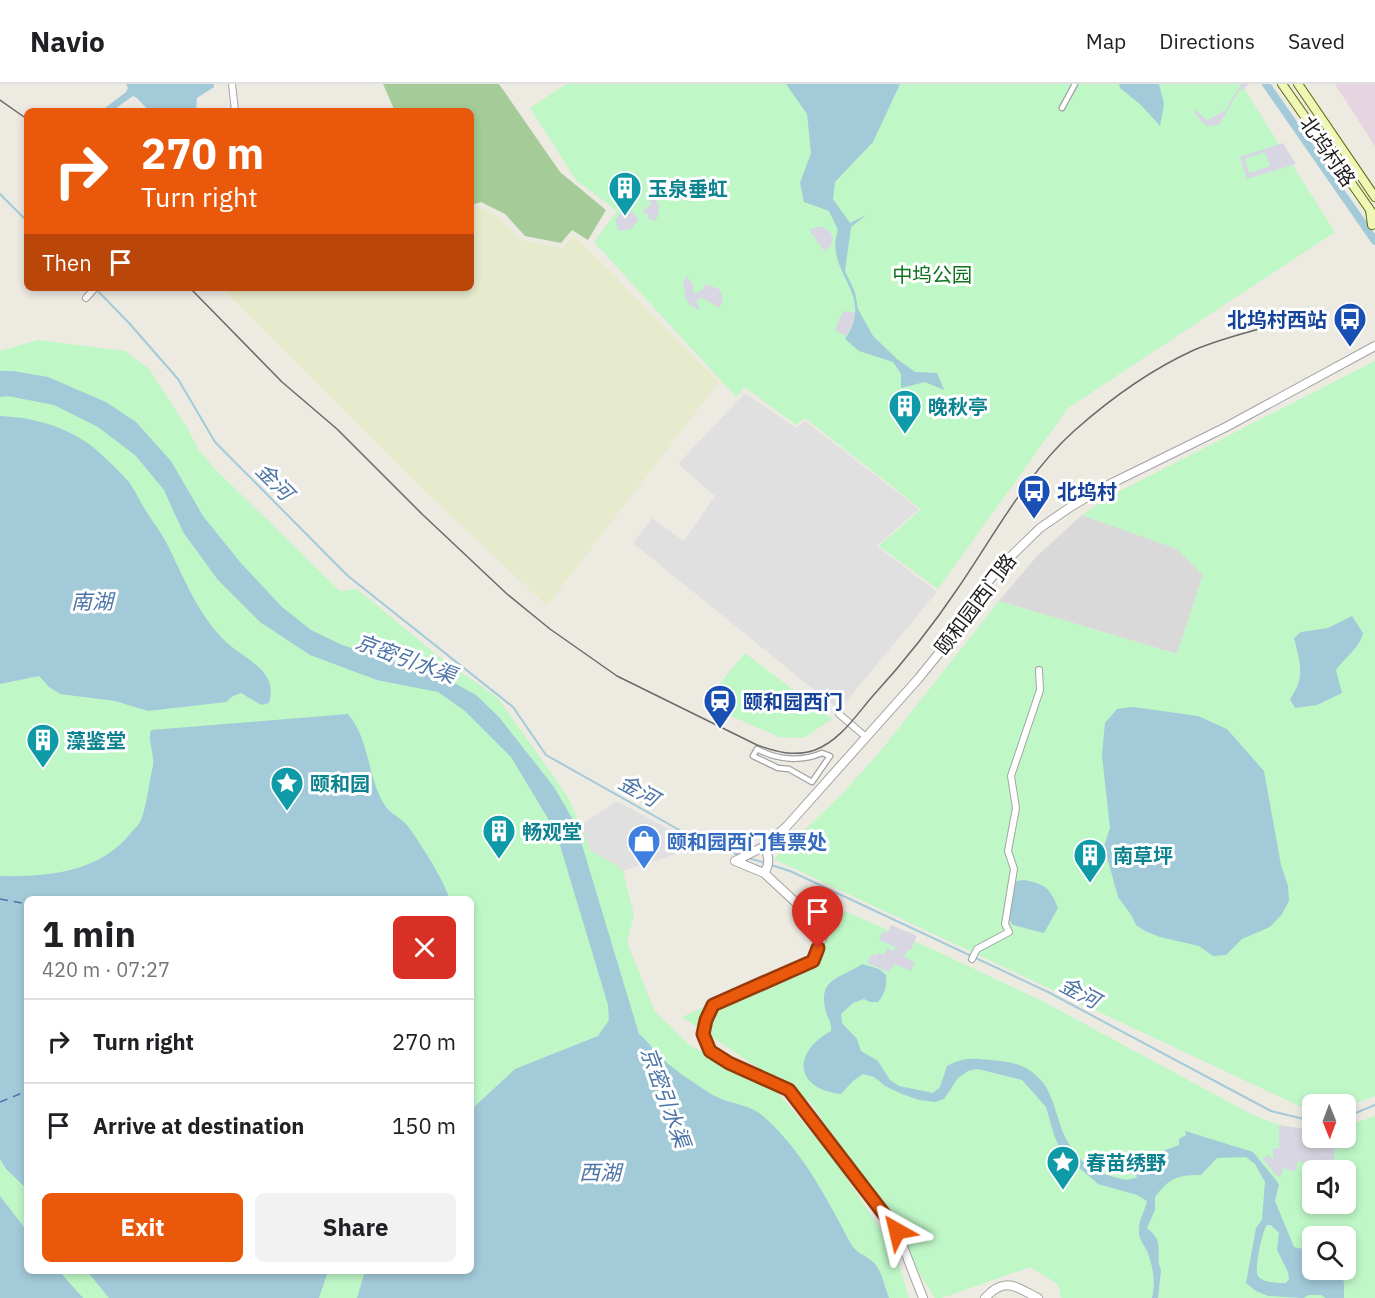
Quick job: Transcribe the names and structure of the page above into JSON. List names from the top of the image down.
{
  "streets": {
    "main road": ["北坞村路"],
    "street": ["颐和园西门路"]
  },
  "water": [
    "金河",
    "南湖",
    "京密引水渠",
    "西湖"
  ],
  "parks": ["中坞公园"],
  "places": {
    "building": [
      "玉泉垂虹",
      "晚秋亭",
      "藻鉴堂",
      "畅观堂",
      "南草坪"
    ],
    "bus stop": ["北坞村西站", "北坞村"],
    "station": ["颐和园西门"],
    "place": ["颐和园", "春苗绣野"],
    "shop": ["颐和园西门售票处"]
  },
  "north": "bottom",
  "page": {
    "header": "Navio",
    "nav": ["Map", "Directions", "Saved"],
    "turn": ["270 m", "Turn right"],
    "then": "Then",
    "heading": ["1 min", "420 m · 07:27"],
    "list": [
      {
        "name": "Turn right",
        "value": "270 m"
      },
      {
        "name": "Arrive at destination",
        "value": "150 m"
      }
    ],
    "buttons": ["Exit", "Share"]
  }
}
